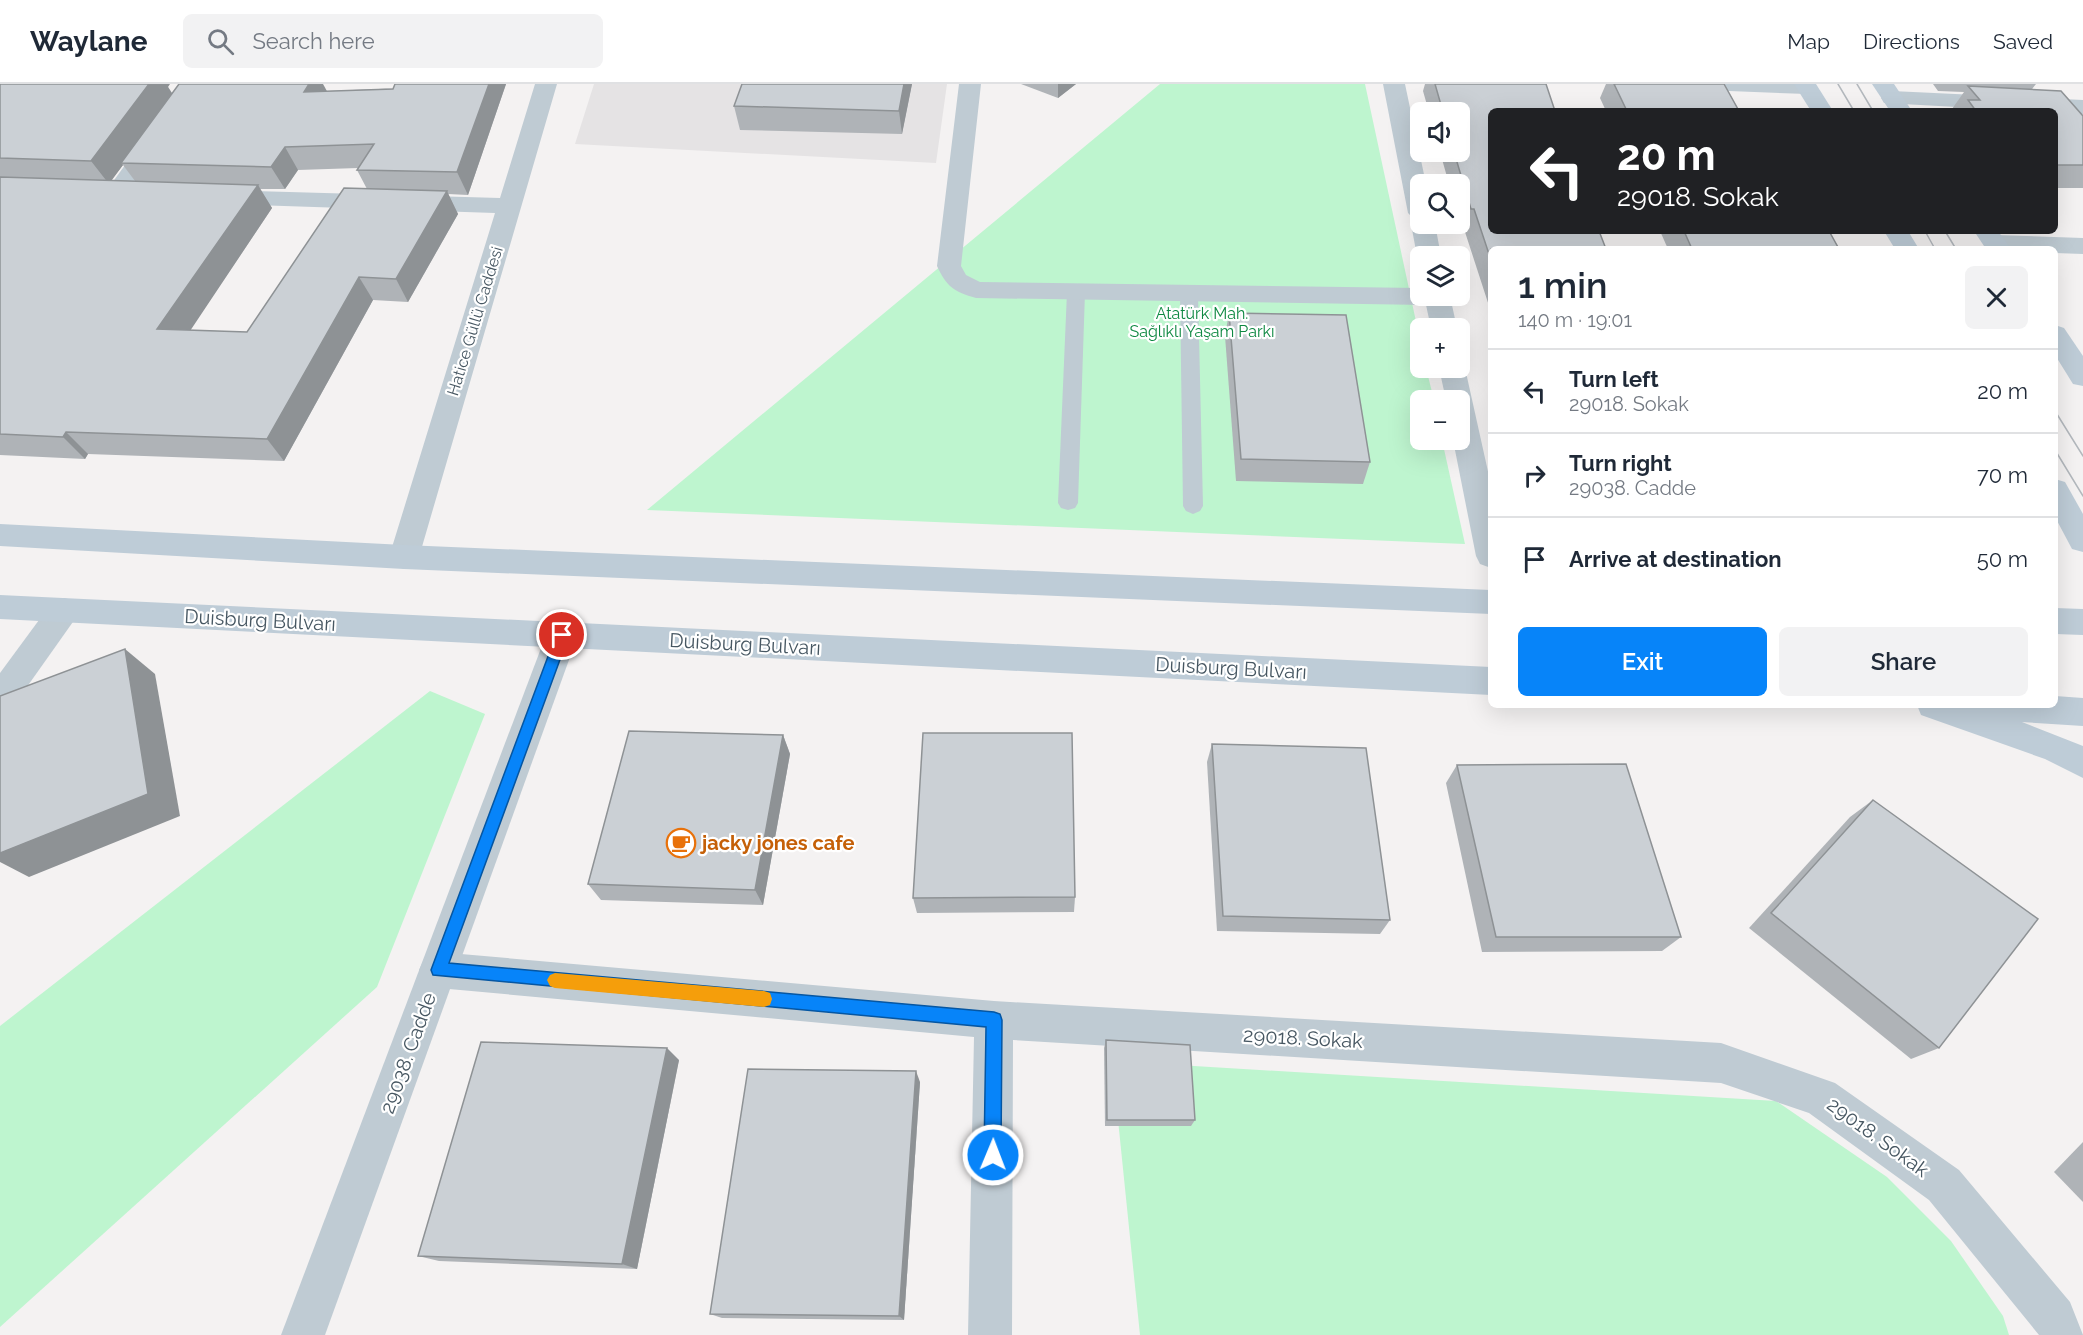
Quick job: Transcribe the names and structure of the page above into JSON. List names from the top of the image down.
{
  "streets": {
    "main road": ["Duisburg Bulvarı"],
    "street": ["Hatice Güllü Caddesi", "29018. Sokak", "29038. Cadde"]
  },
  "crossings": [
    ["Duisburg Bulvarı", "29038. Cadde"],
    ["29018. Sokak", "29038. Cadde"]
  ],
  "parks": ["Atatürk Mah. Sağlıklı Yaşam Parkı"],
  "places": {
    "cafe": ["jacky jones cafe"]
  },
  "page": {
    "header": "Waylane",
    "search": "Search here",
    "nav": ["Map", "Directions", "Saved"],
    "map_buttons": ["+", "−"],
    "turn": ["20 m", "29018. Sokak"],
    "heading": ["1 min", "140 m · 19:01"],
    "list": [
      {
        "name": "Turn left",
        "note": "29018. Sokak",
        "value": "20 m"
      },
      {
        "name": "Turn right",
        "note": "29038. Cadde",
        "value": "70 m"
      },
      {
        "name": "Arrive at destination",
        "value": "50 m"
      }
    ],
    "buttons": ["Exit", "Share"]
  }
}
